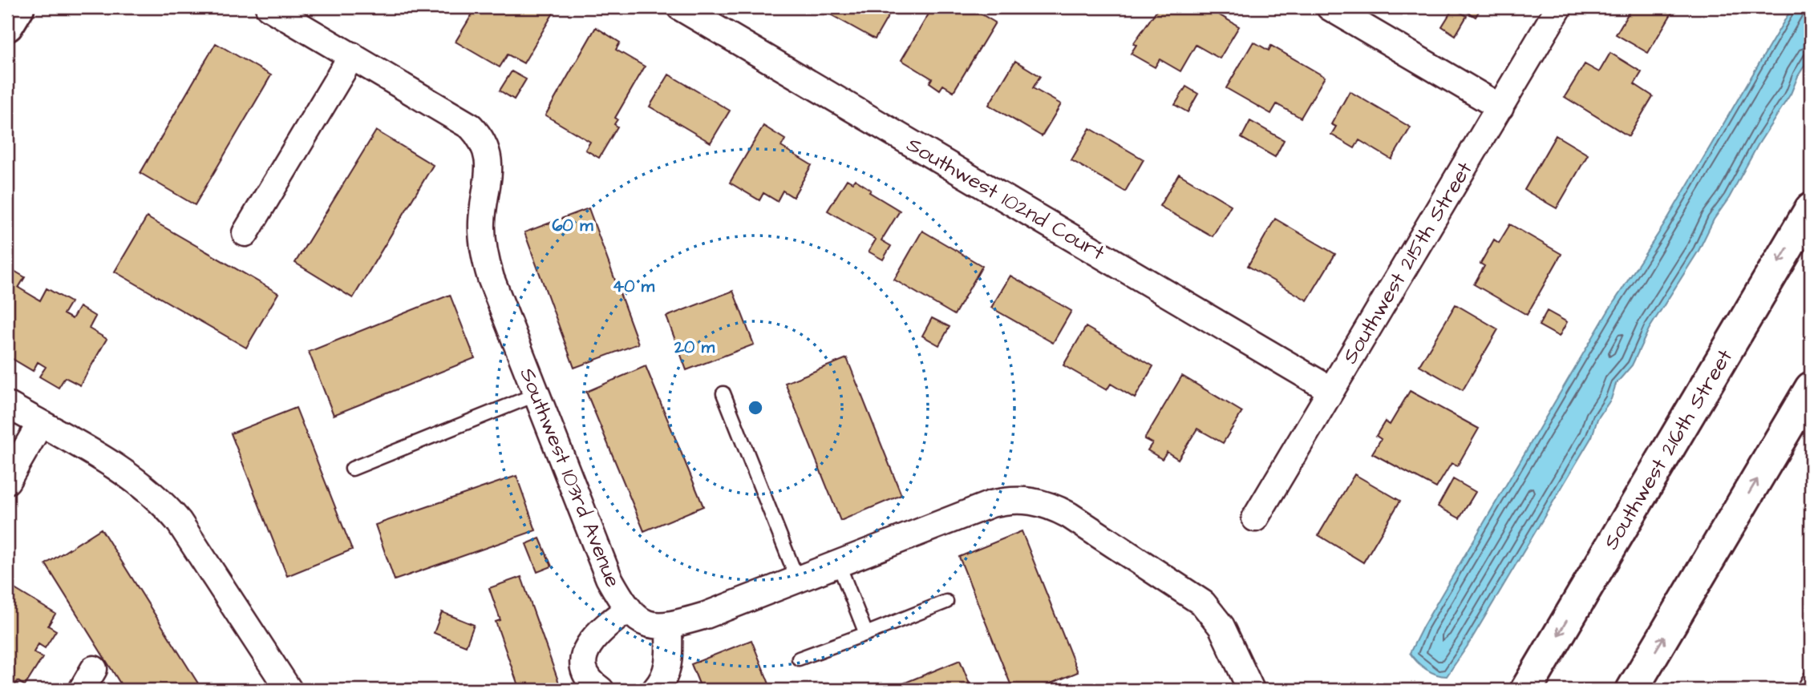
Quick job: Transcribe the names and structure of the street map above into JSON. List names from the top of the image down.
{
  "streets": {
    "main road": ["Southwest 216th Street"],
    "street": ["Southwest 102nd Court", "Southwest 215th Street", "Southwest 103rd Avenue"]
  },
  "crossings": [
    ["Southwest 102nd Court", "Southwest 215th Street"]
  ],
  "rings": ["60 m", "40 m", "20 m"]
}
